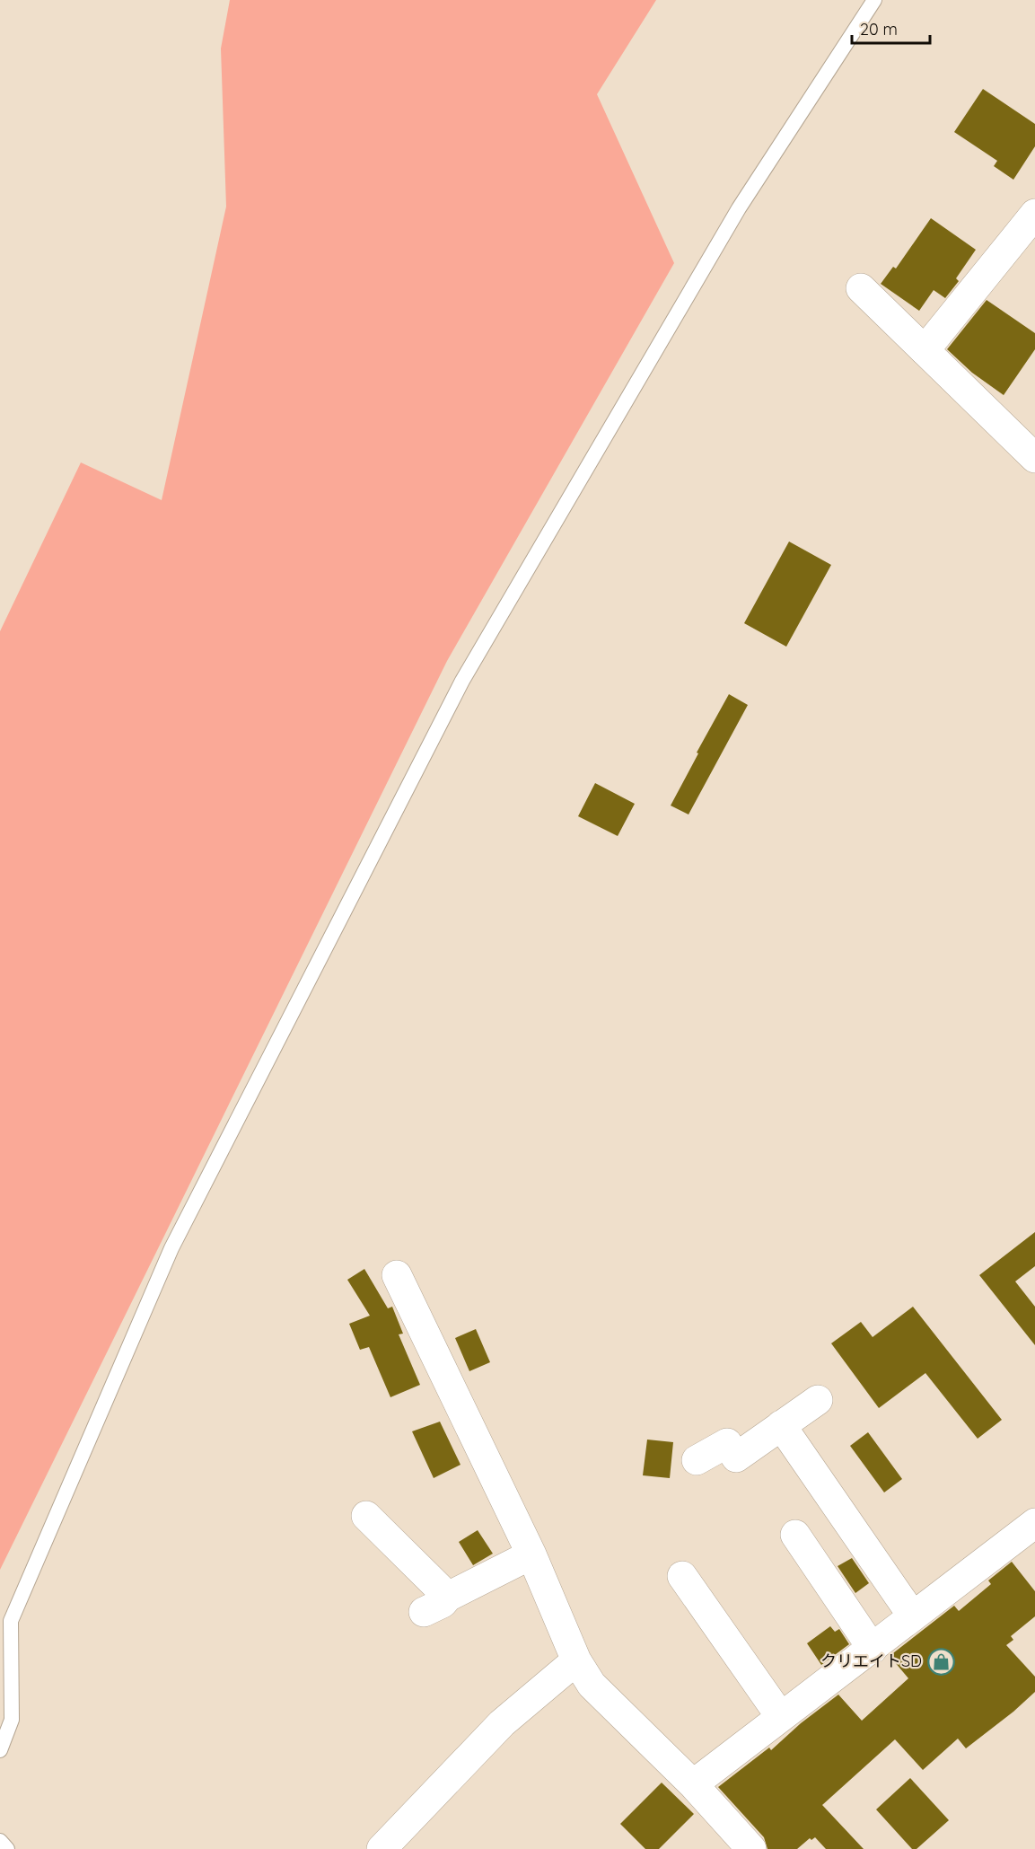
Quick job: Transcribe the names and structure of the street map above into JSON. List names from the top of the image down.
{
  "places": {
    "shop": ["クリエイトSD"]
  },
  "scale_bar": "20 m"
}
